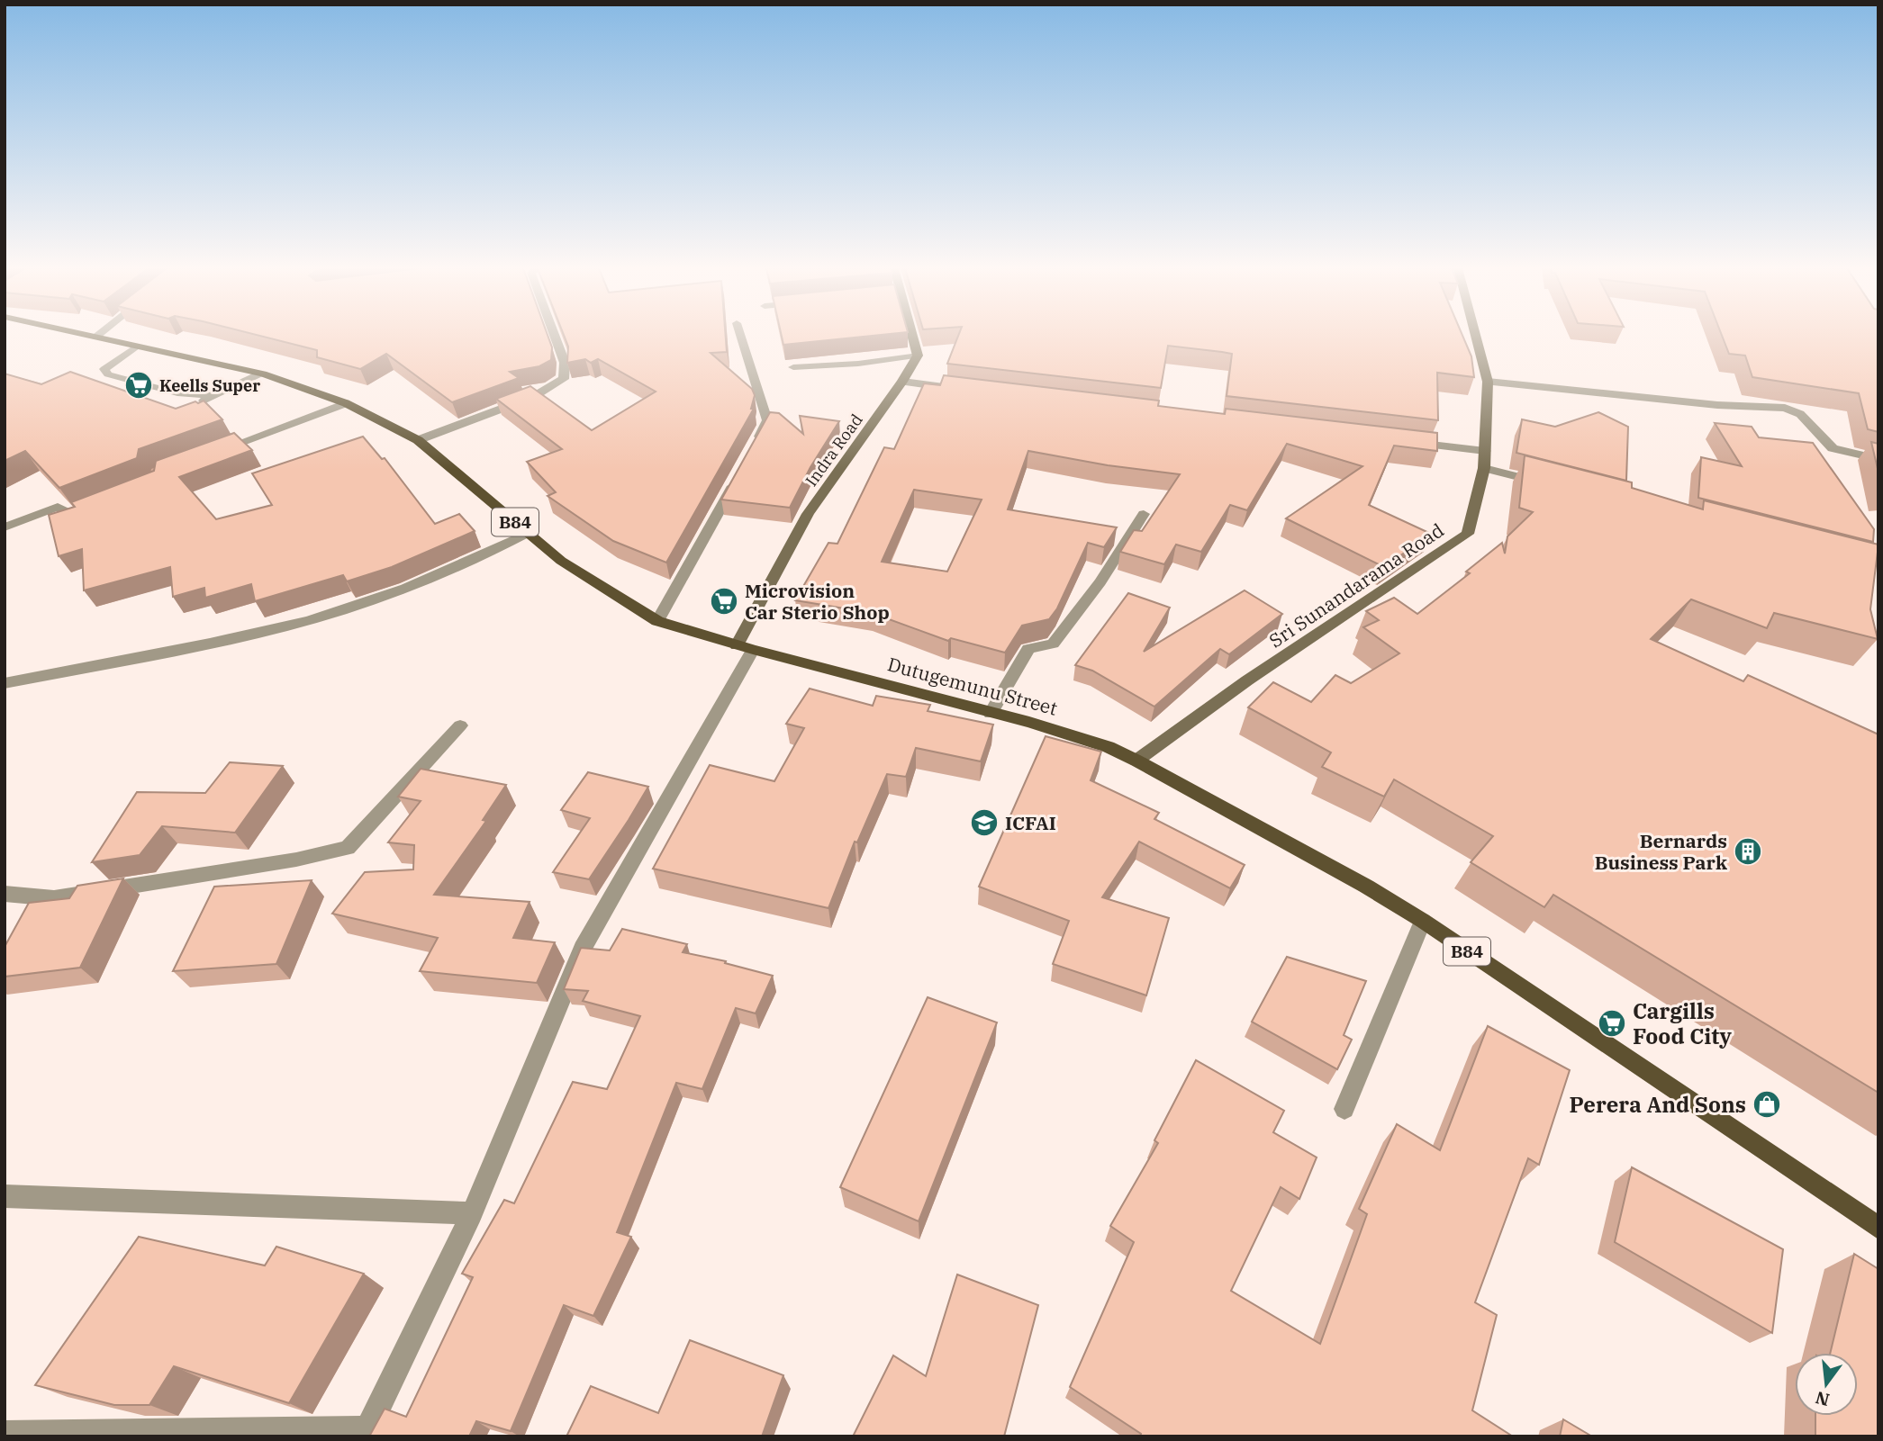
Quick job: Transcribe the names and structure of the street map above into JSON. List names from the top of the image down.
{
  "streets": {
    "main road": ["B84", "Dutugemunu Street"],
    "street": ["Indra Road", "Sri Sunandarama Road"]
  },
  "crossings": [
    ["Indra Road", "Dutugemunu Street"],
    ["Sri Sunandarama Road", "Dutugemunu Street"]
  ],
  "places": {
    "supermarket": ["Keells Super", "Microvision Car Sterio Shop", "Cargills Food City"],
    "school or university": ["ICFAI"],
    "building": ["Bernards Business Park"],
    "shop": ["Perera And Sons"]
  },
  "north": "bottom"
}
